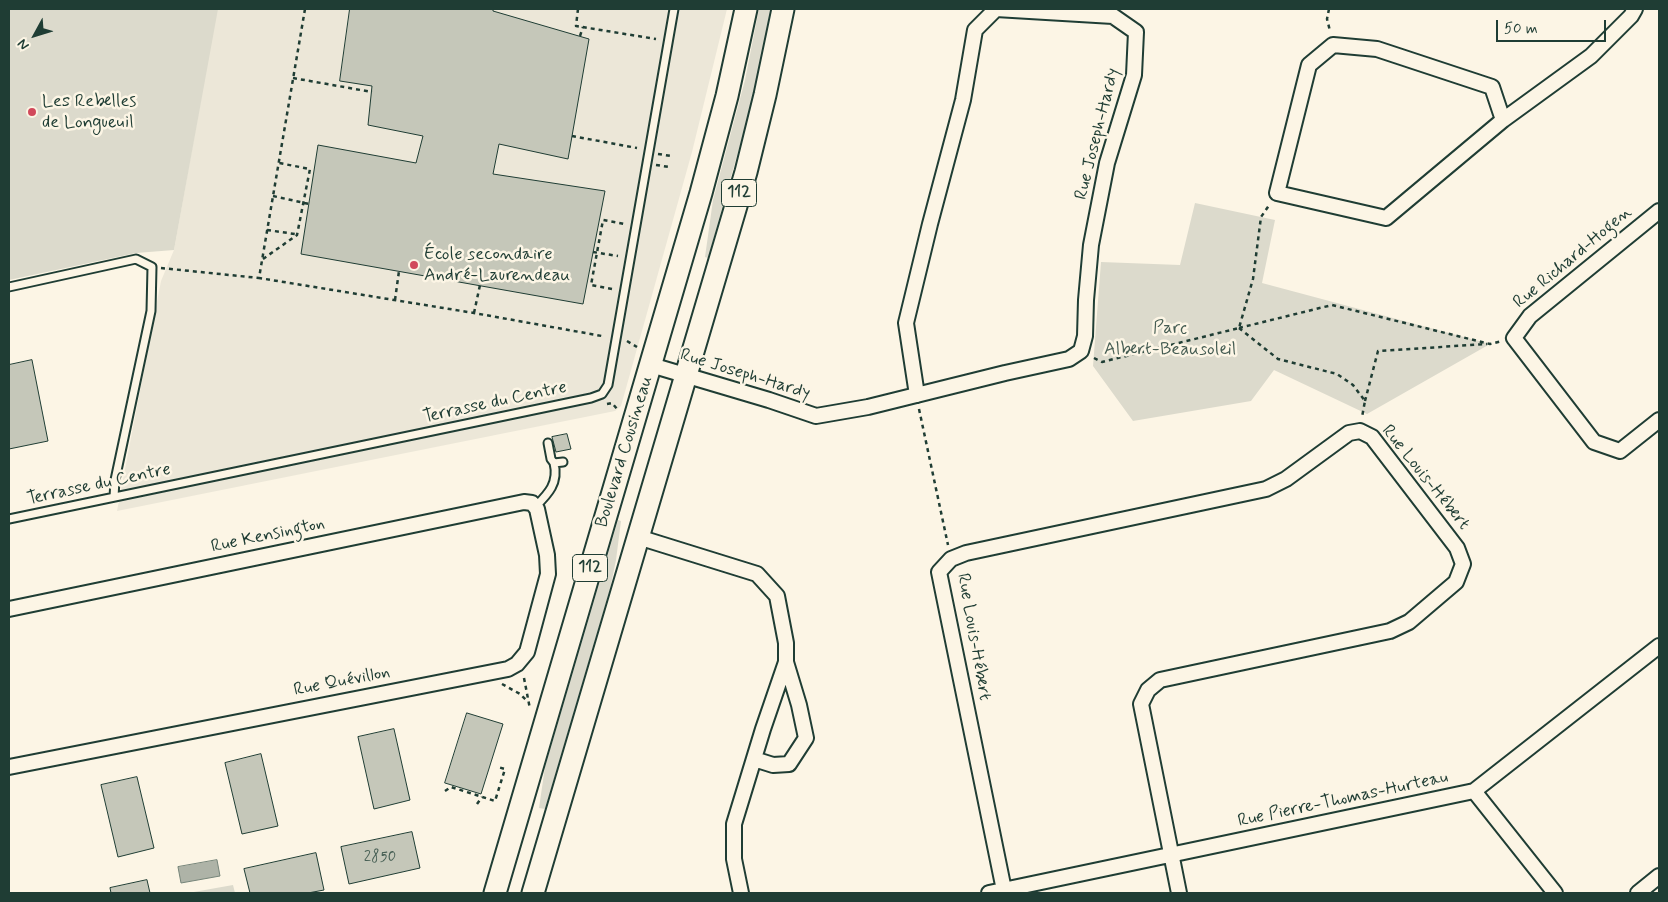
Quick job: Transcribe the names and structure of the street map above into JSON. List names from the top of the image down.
{
  "streets": {
    "main road": ["112", "Boulevard Cousineau"],
    "street": [
      "Rue Joseph-Hardy",
      "Rue Richard-Hogen",
      "Rue Louis-Hébert",
      "Rue Kensington",
      "Rue Quévillon",
      "Rue Pierre-Thomas-Hurteau"
    ],
    "lane": ["Terrasse du Centre"]
  },
  "crossings": [
    ["Rue Joseph-Hardy", "Boulevard Cousineau"],
    ["Rue Louis-Hébert", "Rue Pierre-Thomas-Hurteau"],
    ["Rue Kensington", "Rue Quévillon"]
  ],
  "parks": ["Parc Albert-Beausoleil"],
  "places": ["Les Rebelles de Longueuil", "École secondaire André-Laurendeau"],
  "house_numbers": ["2850"],
  "scale_bar": "50 m",
  "north": "bottom left"
}
